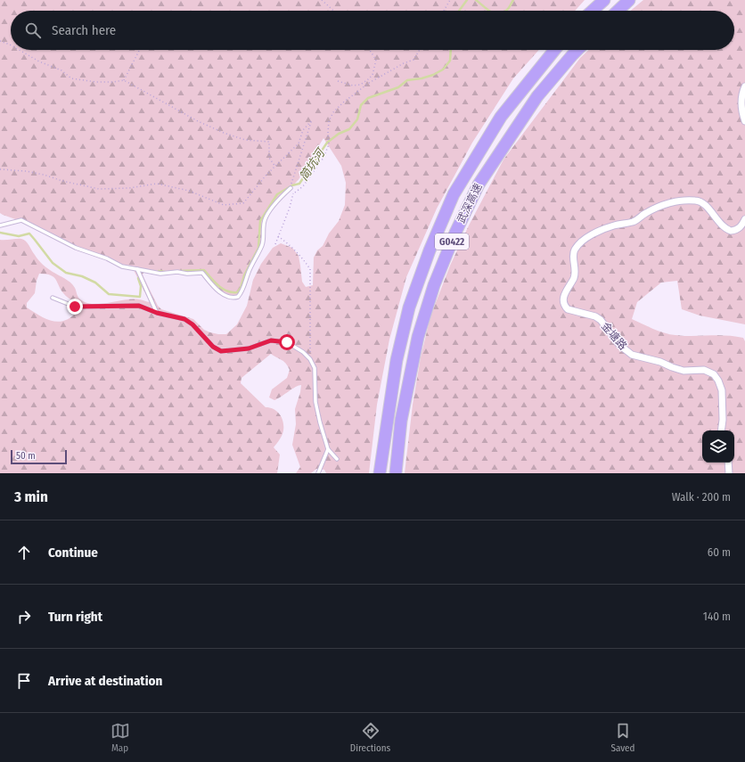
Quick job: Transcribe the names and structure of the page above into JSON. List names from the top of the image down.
{
  "streets": {
    "highway": ["武深高速", "G0422"],
    "street": ["金塘路"]
  },
  "water": ["简坑河"],
  "scale_bar": "50 m",
  "page": {
    "search": "Search here",
    "scale": "50 m",
    "heading": ["3 min", "Walk · 200 m"],
    "list": [
      ["Continue", "60 m"],
      ["Turn right", "140 m"],
      "Arrive at destination"
    ],
    "nav": ["Map", "Directions", "Saved"]
  }
}
